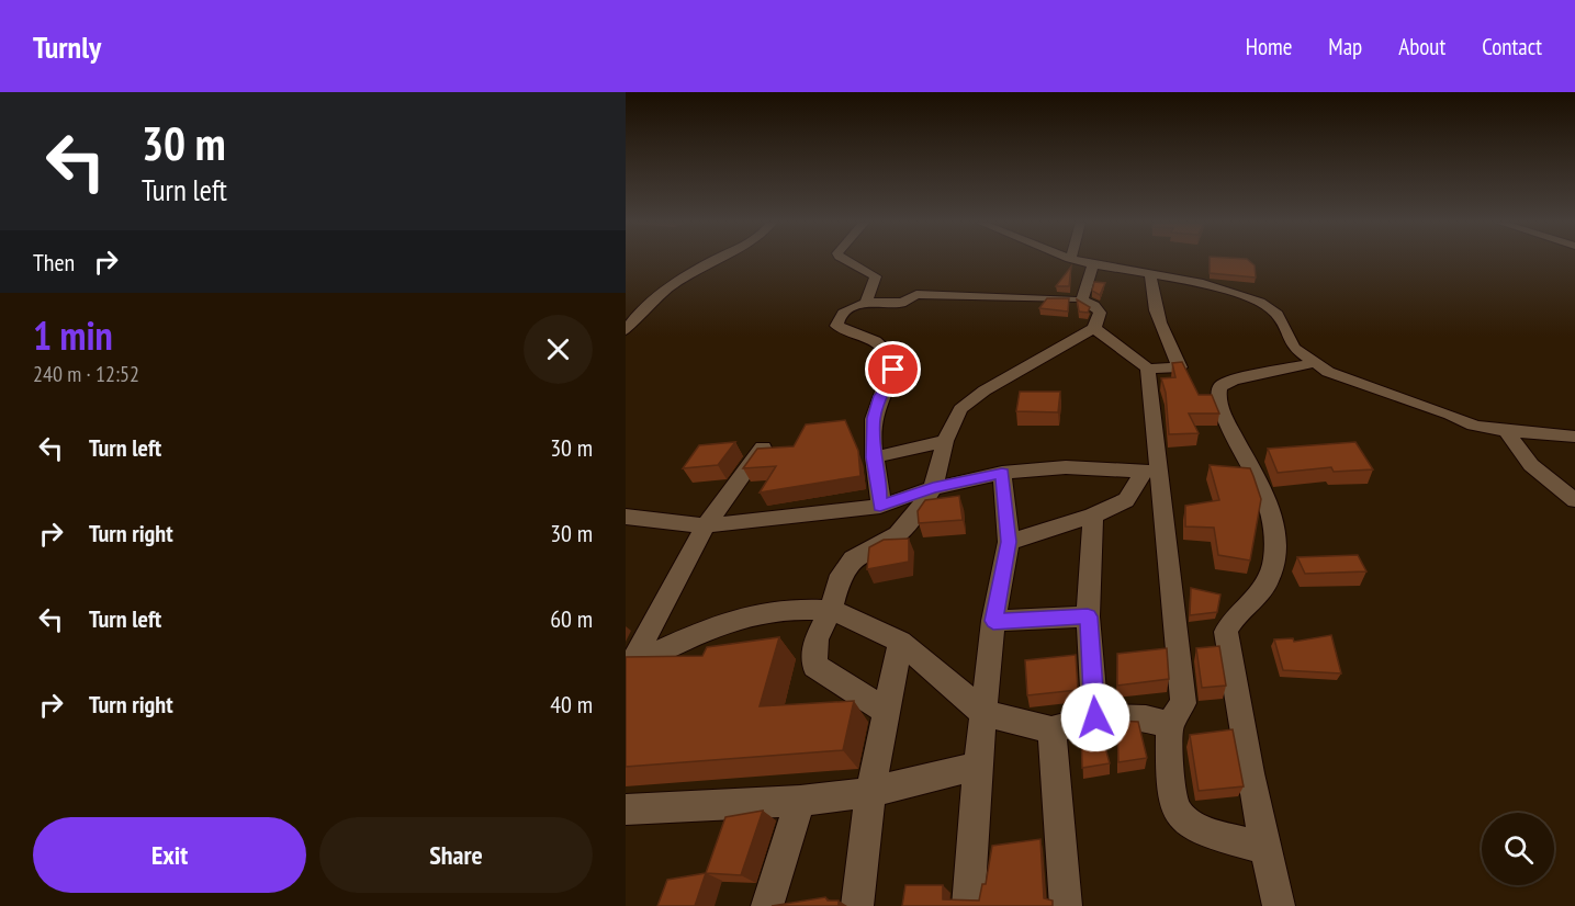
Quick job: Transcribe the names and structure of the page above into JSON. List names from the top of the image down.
{
  "page": {
    "header": "Turnly",
    "nav": [
      "Home",
      "Map",
      "About",
      "Contact"
    ],
    "turn": ["30 m", "Turn left"],
    "then": "Then",
    "heading": ["1 min", "240 m · 12:52"],
    "list": [
      {
        "name": "Turn left",
        "value": "30 m"
      },
      {
        "name": "Turn right",
        "value": "30 m"
      },
      {
        "name": "Turn left",
        "value": "60 m"
      },
      {
        "name": "Turn right",
        "value": "40 m"
      }
    ],
    "buttons": ["Exit", "Share"]
  }
}
